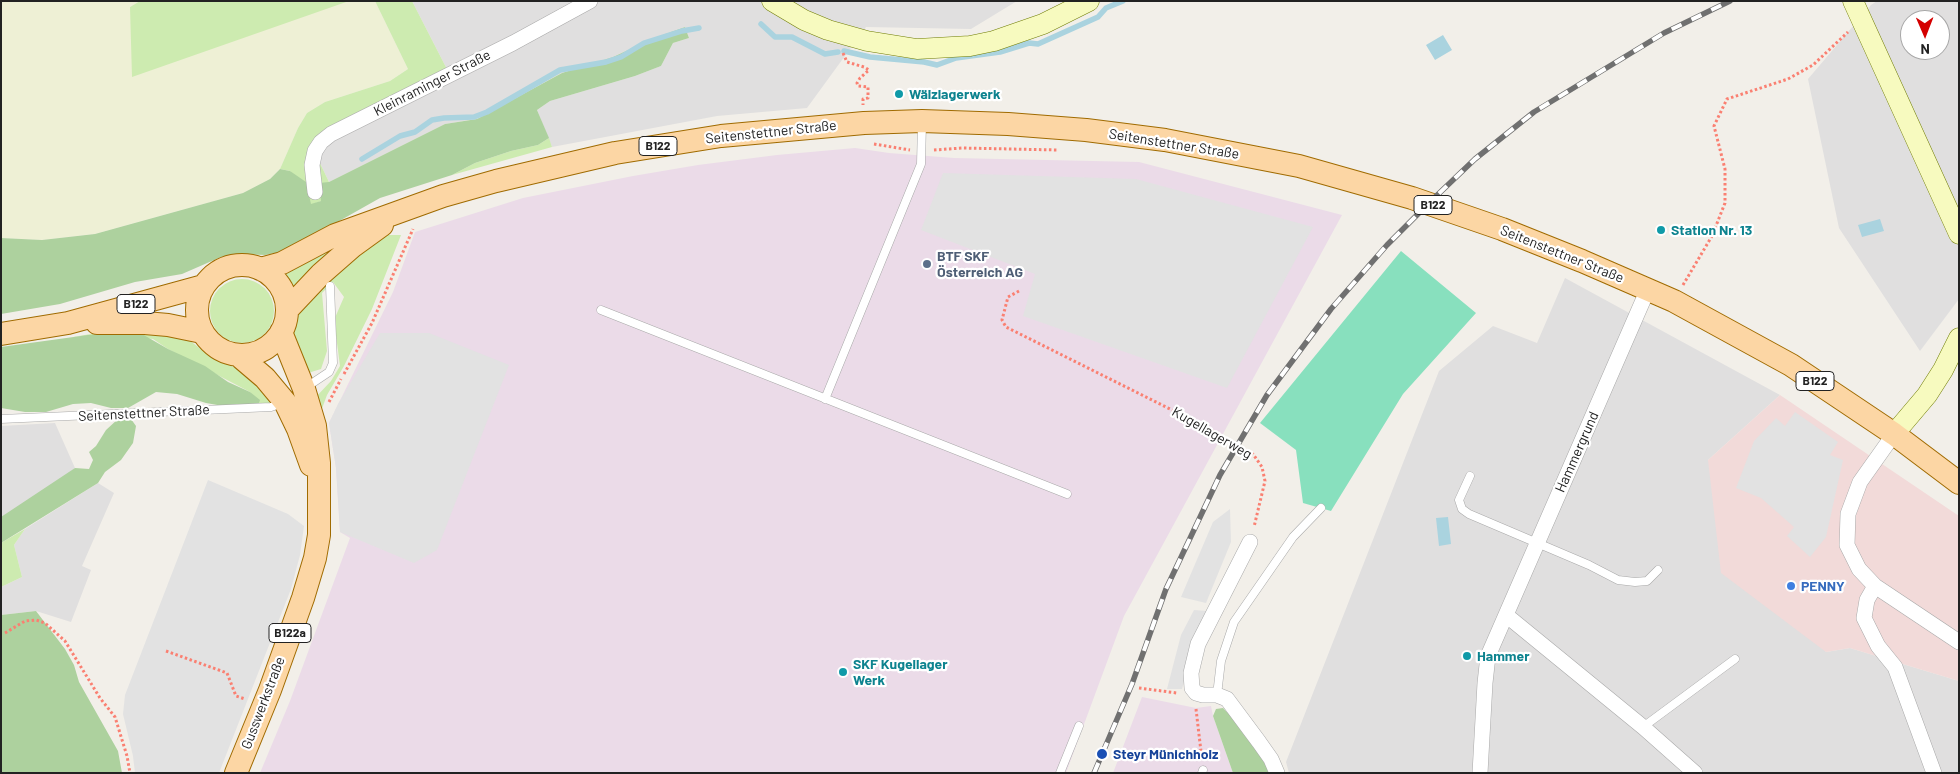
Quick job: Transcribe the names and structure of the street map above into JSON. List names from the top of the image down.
{
  "streets": {
    "main road": [
      "Seitenstettner Straße",
      "B122",
      "B122a",
      "Gusswerkstraße"
    ],
    "street": ["Kleinraminger Straße", "Hammergrund"],
    "path": ["Kugellagerweg"]
  },
  "crossings": [
    ["Seitenstettner Straße", "B122"],
    ["Seitenstettner Straße", "Hammergrund"],
    ["Seitenstettner Straße", "Gusswerkstraße"],
    ["B122", "Gusswerkstraße"]
  ],
  "places": [
    "Wälzlagerwerk",
    "Station Nr. 13",
    "BTF SKF Österreich AG",
    "PENNY",
    "Hammer",
    "SKF Kugellager Werk",
    "Steyr Münichholz"
  ],
  "north": "bottom"
}
